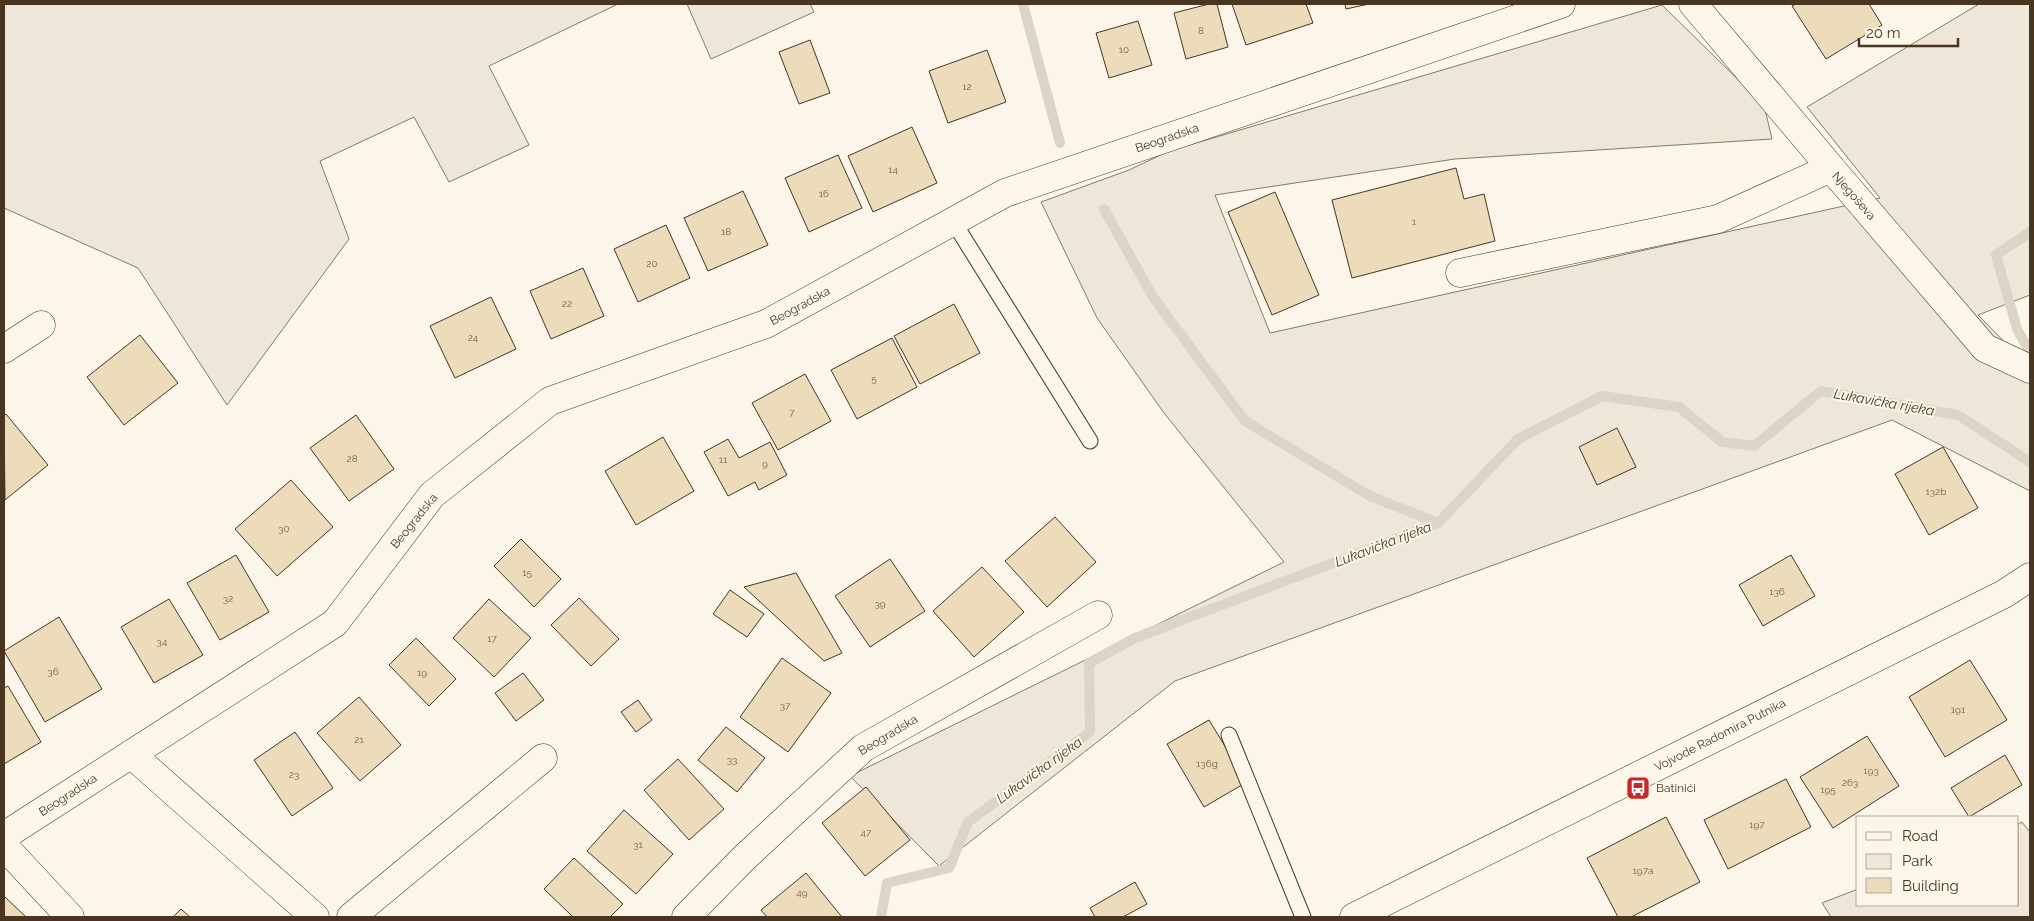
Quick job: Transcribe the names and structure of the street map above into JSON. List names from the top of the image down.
{
  "streets": {
    "street": ["Beogradska", "Njegoševa", "Vojvode Radomira Putnika"]
  },
  "water": ["Lukavička rijeka"],
  "places": {
    "bus stop": ["Batinići"]
  },
  "house_numbers": [
    "8",
    "10",
    "12",
    "14",
    "16",
    "1",
    "18",
    "20",
    "22",
    "24",
    "5",
    "7",
    "28",
    "11",
    "9",
    "132b",
    "30",
    "15",
    "136",
    "32",
    "39",
    "17",
    "34",
    "36",
    "19",
    "37",
    "191",
    "21",
    "33",
    "136g",
    "193",
    "23",
    "263",
    "195",
    "197",
    "47",
    "31",
    "197a",
    "49"
  ],
  "legend": ["Road", "Park", "Building"],
  "scale_bar": "20 m"
}
